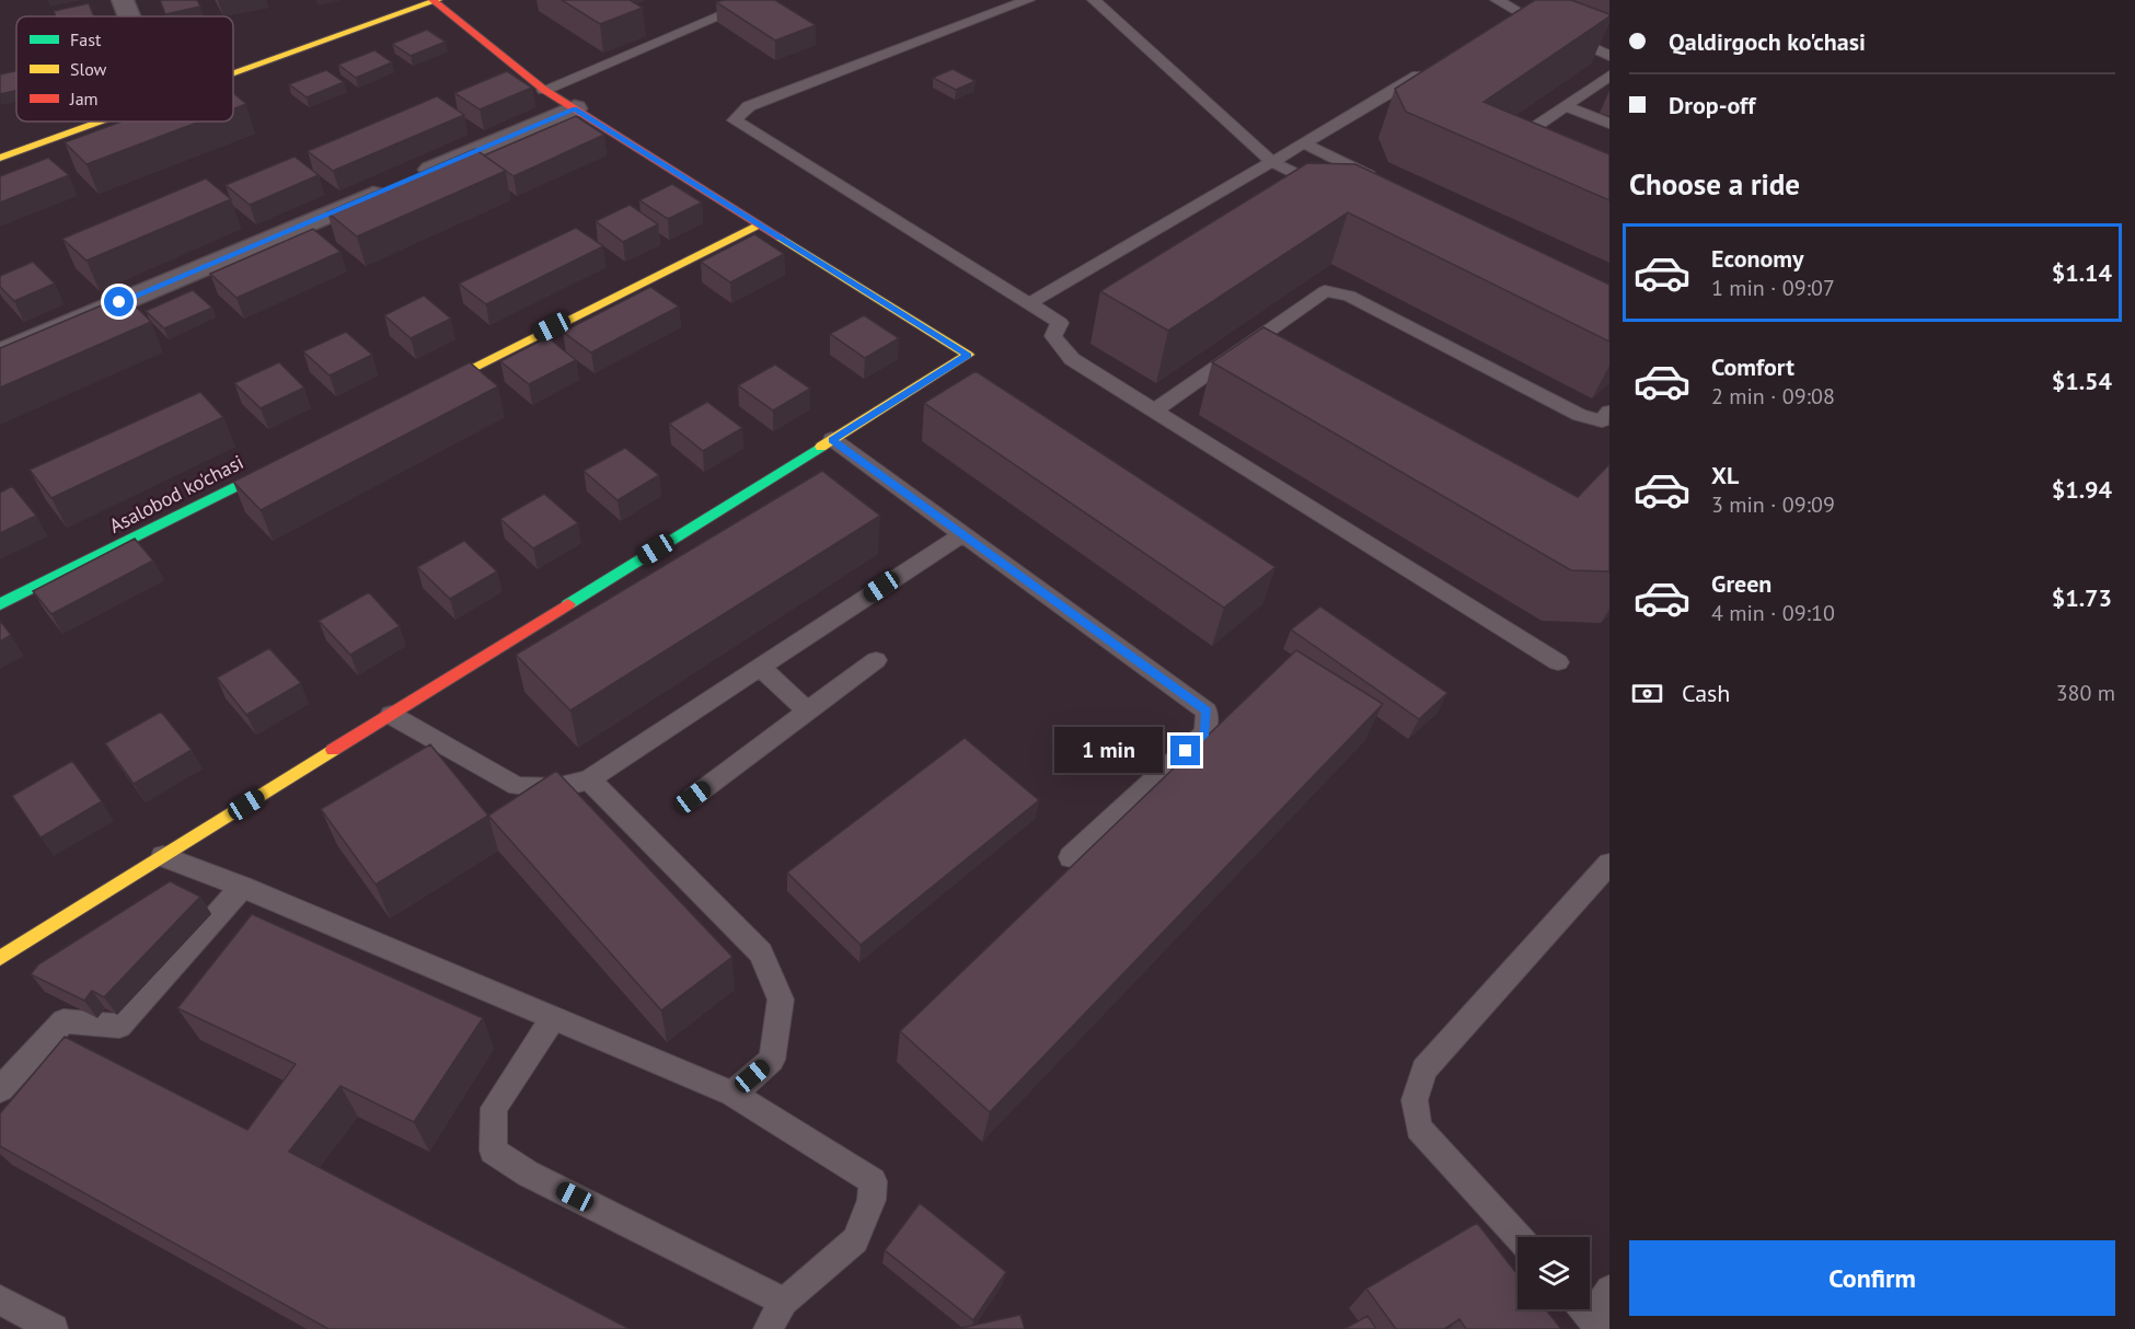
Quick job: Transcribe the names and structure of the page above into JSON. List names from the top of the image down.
{
  "streets": {
    "street": ["Asalobod ko'chasi"]
  },
  "legend": ["Fast", "Slow", "Jam"],
  "page": {
    "banner": ["Qaldirgoch ko'chasi", "Drop-off"],
    "heading": "Choose a ride",
    "list": [
      {
        "name": "Economy",
        "note": "1 min · 09:07",
        "value": "$1.14"
      },
      {
        "name": "Comfort",
        "note": "2 min · 09:08",
        "value": "$1.54"
      },
      {
        "name": "XL",
        "note": "3 min · 09:09",
        "value": "$1.94"
      },
      {
        "name": "Green",
        "note": "4 min · 09:10",
        "value": "$1.73"
      }
    ],
    "pay": ["Cash", "380 m"],
    "bubble": "1 min",
    "buttons": "Confirm"
  }
}
